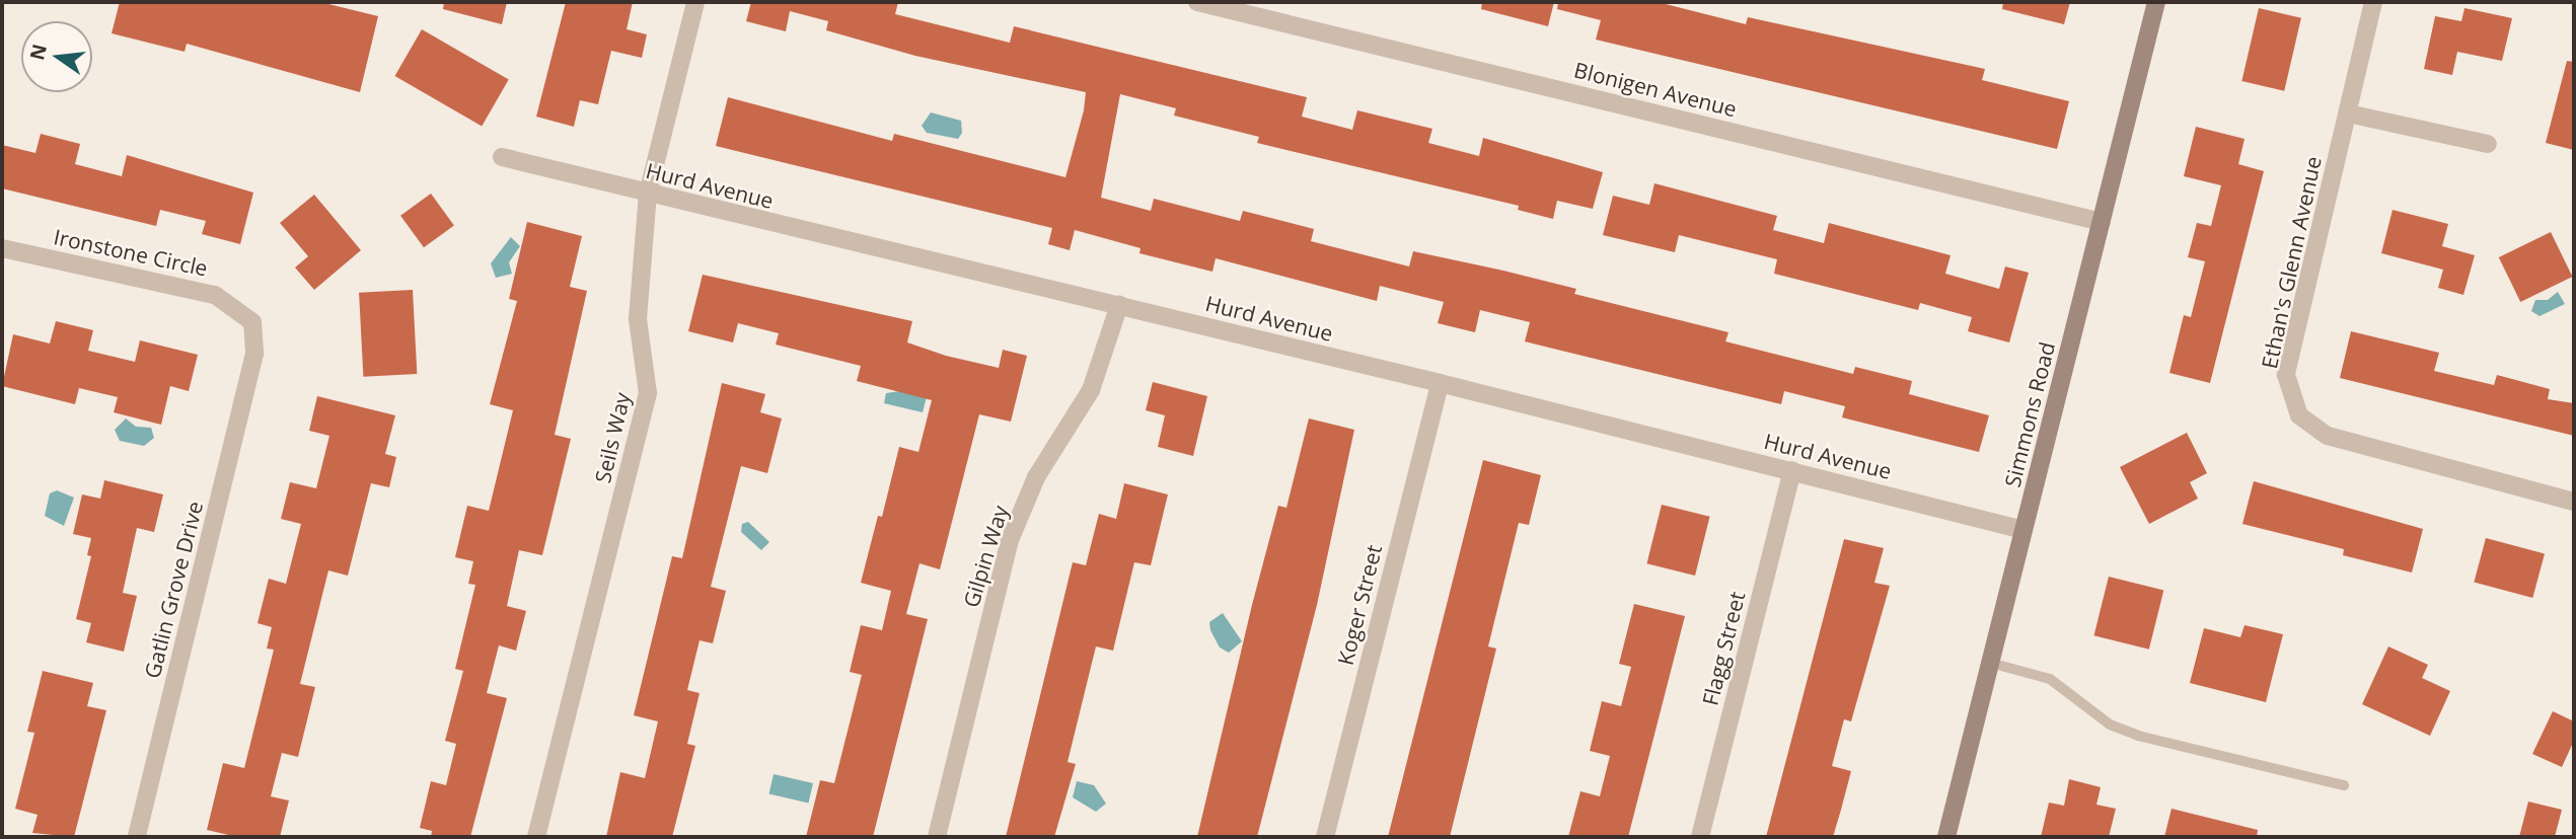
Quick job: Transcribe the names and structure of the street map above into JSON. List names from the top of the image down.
{
  "streets": {
    "street": [
      "Blonigen Avenue",
      "Hurd Avenue",
      "Ironstone Circle",
      "Ethan's Glenn Avenue",
      "Simmons Road",
      "Seils Way",
      "Gilpin Way",
      "Gatlin Grove Drive",
      "Koger Street",
      "Flagg Street"
    ]
  },
  "crossings": [
    ["Blonigen Avenue", "Simmons Road"],
    ["Hurd Avenue", "Simmons Road"],
    ["Hurd Avenue", "Seils Way"],
    ["Hurd Avenue", "Gilpin Way"],
    ["Hurd Avenue", "Koger Street"],
    ["Hurd Avenue", "Flagg Street"],
    ["Ironstone Circle", "Gatlin Grove Drive"]
  ],
  "north": "left"
}
